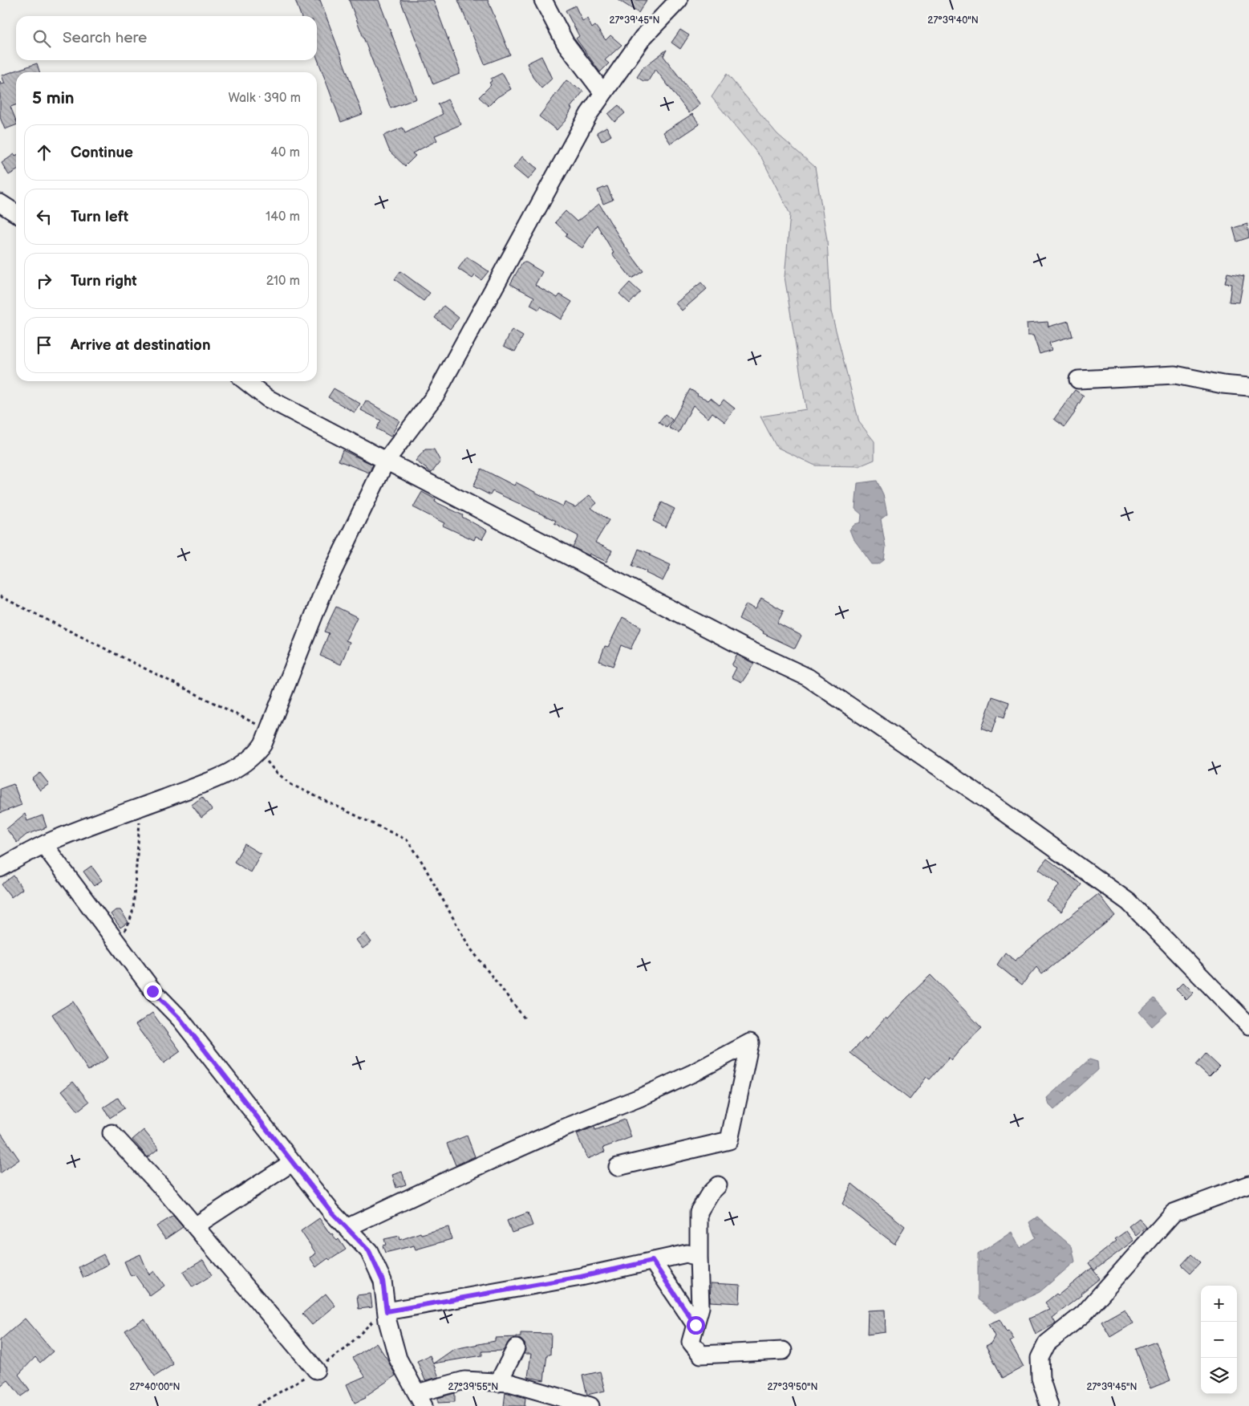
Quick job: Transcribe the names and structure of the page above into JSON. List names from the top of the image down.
{
  "page": {
    "search": "Search here",
    "heading": ["5 min", "Walk · 390 m"],
    "list": [
      ["Continue", "40 m"],
      ["Turn left", "140 m"],
      ["Turn right", "210 m"],
      "Arrive at destination"
    ],
    "map_buttons": ["+", "−"]
  },
  "coordinates": [
    "27°39'45\"N",
    "27°39'40\"N",
    "27°40'00\"N",
    "27°39'55\"N",
    "27°39'50\"N"
  ]
}
